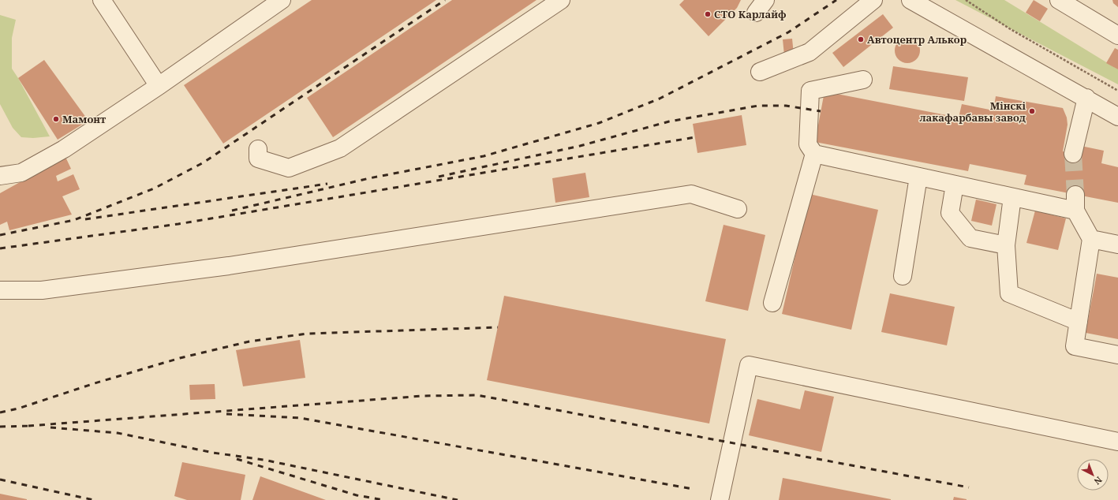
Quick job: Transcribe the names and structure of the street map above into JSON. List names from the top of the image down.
{
  "places": [
    "СТО Карлайф",
    "Автоцентр Алькор",
    "Мінскі лакафарбавы завод",
    "Мамонт"
  ],
  "north": "bottom right"
}
